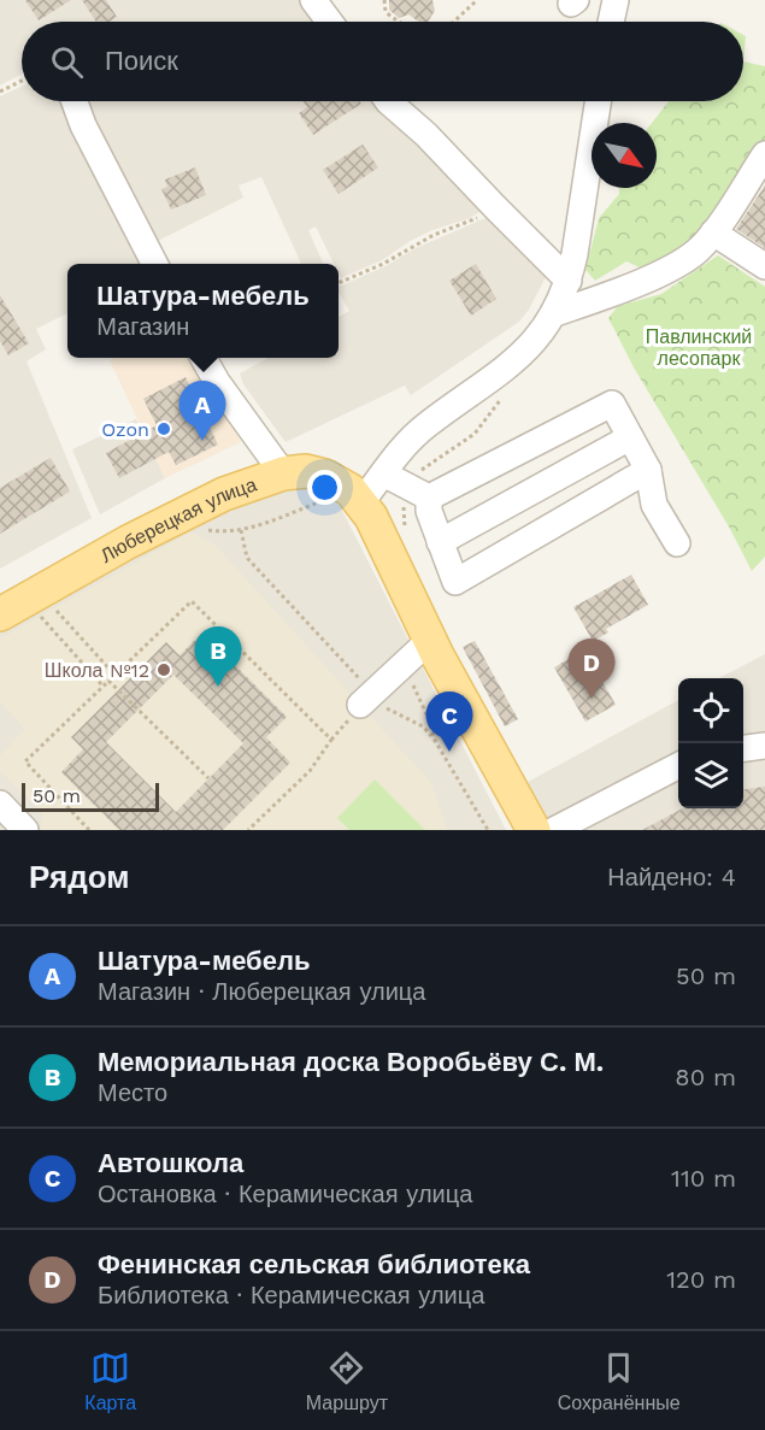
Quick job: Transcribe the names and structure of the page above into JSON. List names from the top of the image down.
{
  "streets": {
    "main road": ["Люберецкая улица"]
  },
  "parks": ["Павлинский лесопарк"],
  "places": ["Ozon", "Школа №12"],
  "scale_bar": "50 m",
  "north": "bottom right",
  "page": {
    "search": "Поиск",
    "popup": ["Шатура-мебель", "Магазин"],
    "pins": [
      "A",
      "B",
      "D",
      "C"
    ],
    "scale": "50 m",
    "heading": ["Рядом", "Найдено: 4"],
    "list": [
      {
        "mark": "A",
        "name": "Шатура-мебель",
        "note": "Магазин · Люберецкая улица",
        "value": "50 m"
      },
      {
        "mark": "B",
        "name": "Мемориальная доска Воробьёву С. М.",
        "note": "Место",
        "value": "80 m"
      },
      {
        "mark": "C",
        "name": "Автошкола",
        "note": "Остановка · Керамическая улица",
        "value": "110 m"
      },
      {
        "mark": "D",
        "name": "Фенинская сельская библиотека",
        "note": "Библиотека · Керамическая улица",
        "value": "120 m"
      }
    ],
    "nav": ["Карта", "Маршрут", "Сохранённые"]
  }
}
